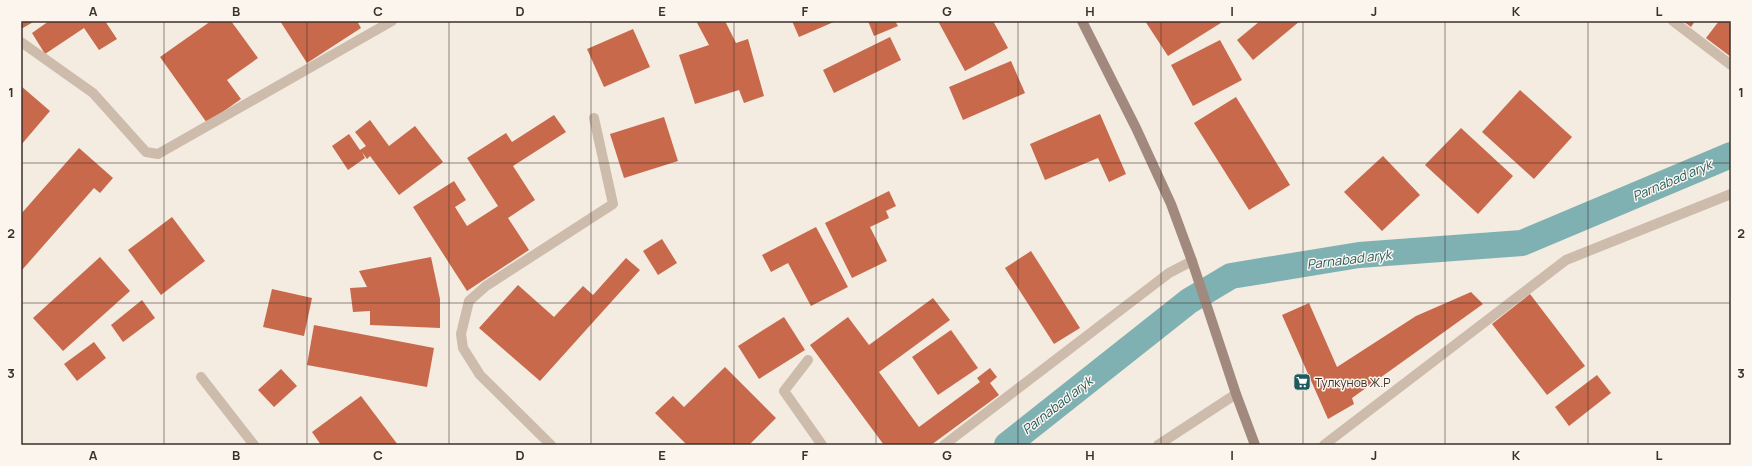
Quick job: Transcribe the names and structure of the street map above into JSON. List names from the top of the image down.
{
  "water": ["Parnabad aryk"],
  "places": {
    "supermarket": ["Тулкунов Ж.Р"]
  },
  "grid": {
    "columns": [
      "A",
      "B",
      "C",
      "D",
      "E",
      "F",
      "G",
      "H",
      "I",
      "J",
      "K",
      "L"
    ],
    "rows": ["1", "2", "3"]
  }
}
